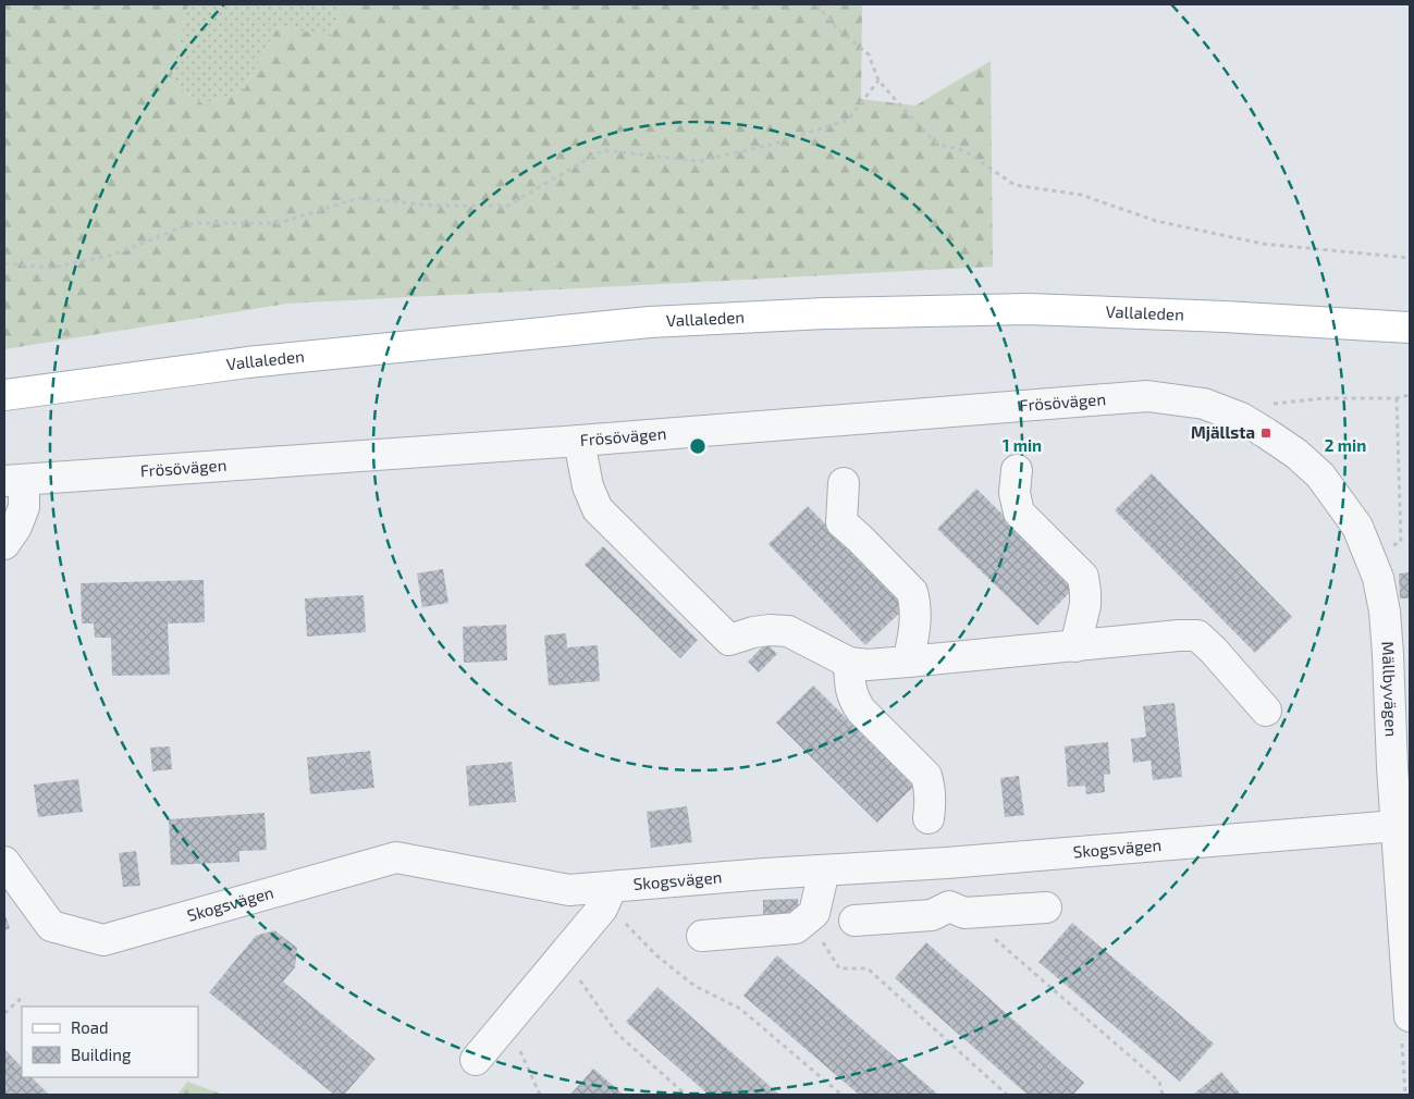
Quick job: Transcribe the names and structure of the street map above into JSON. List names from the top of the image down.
{
  "streets": {
    "main road": ["Vallaleden"],
    "street": ["Frösövägen", "Mällbyvägen", "Skogsvägen"]
  },
  "crossings": [
    ["Frösövägen", "Mällbyvägen"],
    ["Mällbyvägen", "Skogsvägen"]
  ],
  "places": {
    "transit": ["Mjällsta"]
  },
  "legend": ["Road", "Building"],
  "rings": ["1 min", "2 min"]
}
